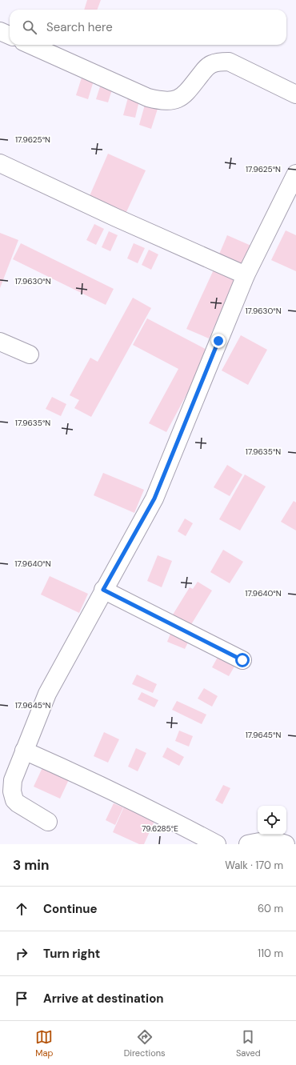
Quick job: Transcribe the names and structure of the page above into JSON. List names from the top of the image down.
{
  "page": {
    "search": "Search here",
    "heading": ["3 min", "Walk · 170 m"],
    "list": [
      ["Continue", "60 m"],
      ["Turn right", "110 m"],
      "Arrive at destination"
    ],
    "nav": ["Map", "Directions", "Saved"]
  },
  "coordinates": [
    "17.9625°N",
    "17.9630°N",
    "17.9635°N",
    "17.9640°N",
    "17.9645°N",
    "79.6285°E"
  ]
}
